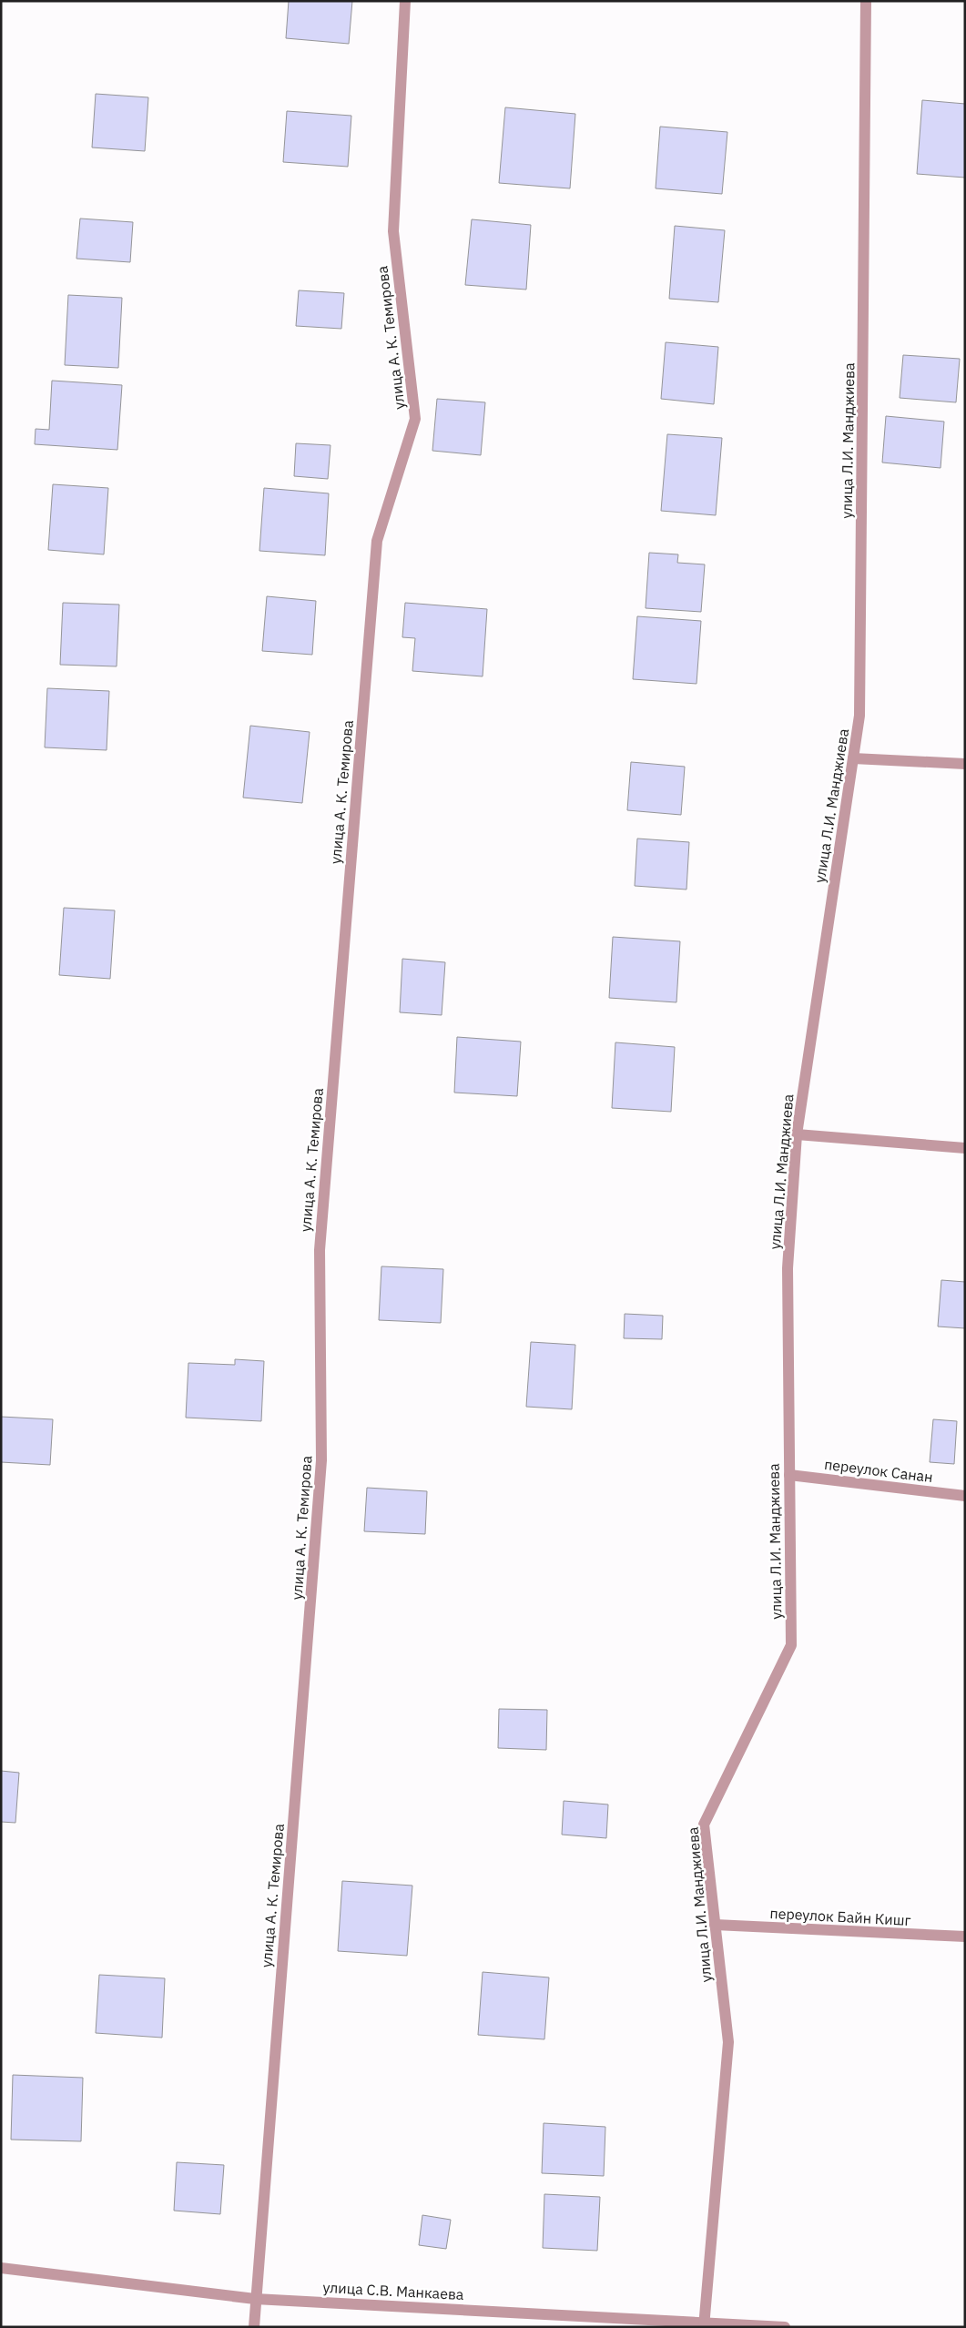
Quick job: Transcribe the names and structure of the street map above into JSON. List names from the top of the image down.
{
  "streets": {
    "street": [
      "улица А. К. Темирова",
      "улица Л.И. Манджиева",
      "переулок Санан",
      "переулок Байн Кишг",
      "улица С.В. Манкаева"
    ]
  },
  "crossings": [
    ["улица А. К. Темирова", "улица С.В. Манкаева"],
    ["улица Л.И. Манджиева", "переулок Санан"],
    ["улица Л.И. Манджиева", "переулок Байн Кишг"],
    ["улица Л.И. Манджиева", "улица С.В. Манкаева"]
  ]
}
